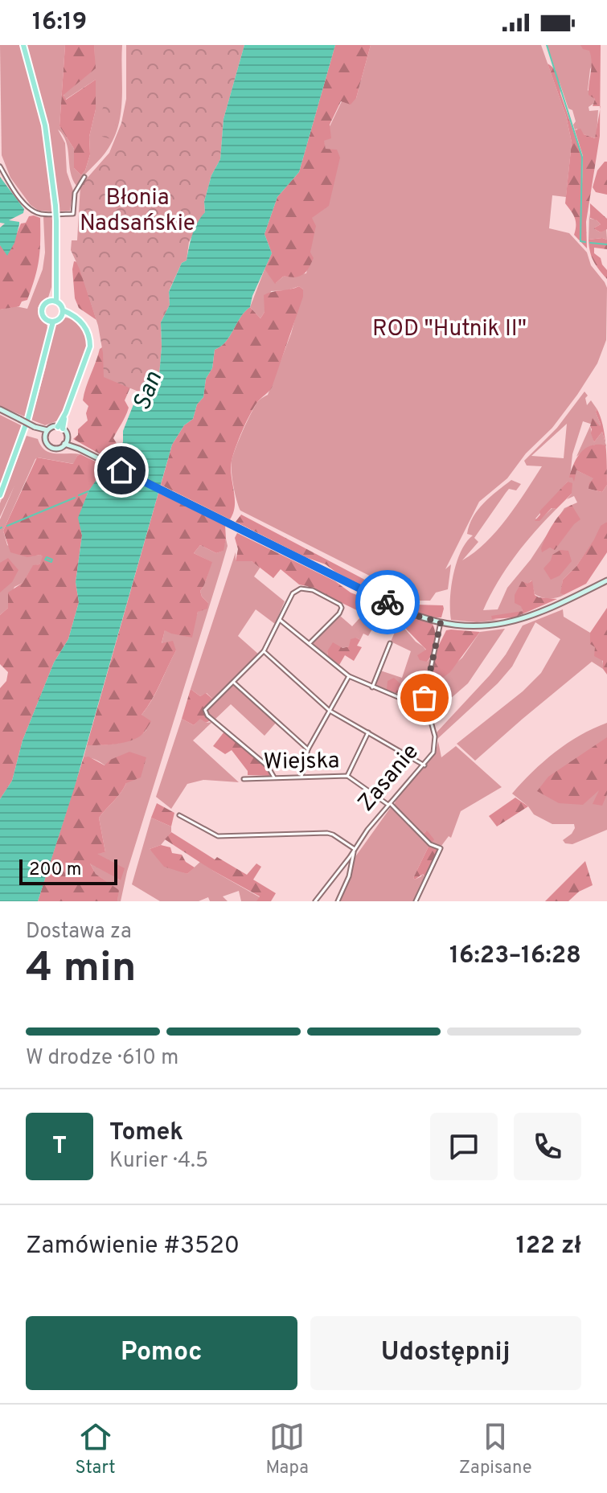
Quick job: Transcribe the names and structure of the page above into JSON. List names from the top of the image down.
{
  "streets": {
    "street": ["Wiejska", "Zasanie"]
  },
  "crossings": [
    ["Wiejska", "Zasanie"]
  ],
  "water": ["San"],
  "parks": ["Błonia Nadsańskie", "ROD \"Hutnik II\""],
  "scale_bar": "200 m",
  "page": {
    "status": "16:19",
    "scale": "200 m",
    "heading": ["4 min", "Dostawa za", "16:23–16:28"],
    "panel": [
      "Tomek",
      "Kurier · 4.5",
      "Zamówienie #3520",
      "122 zł"
    ],
    "bar": "W drodze · 610 m",
    "round": "T",
    "buttons": ["Pomoc", "Udostępnij"],
    "tabs": ["Start", "Mapa", "Zapisane"]
  }
}
